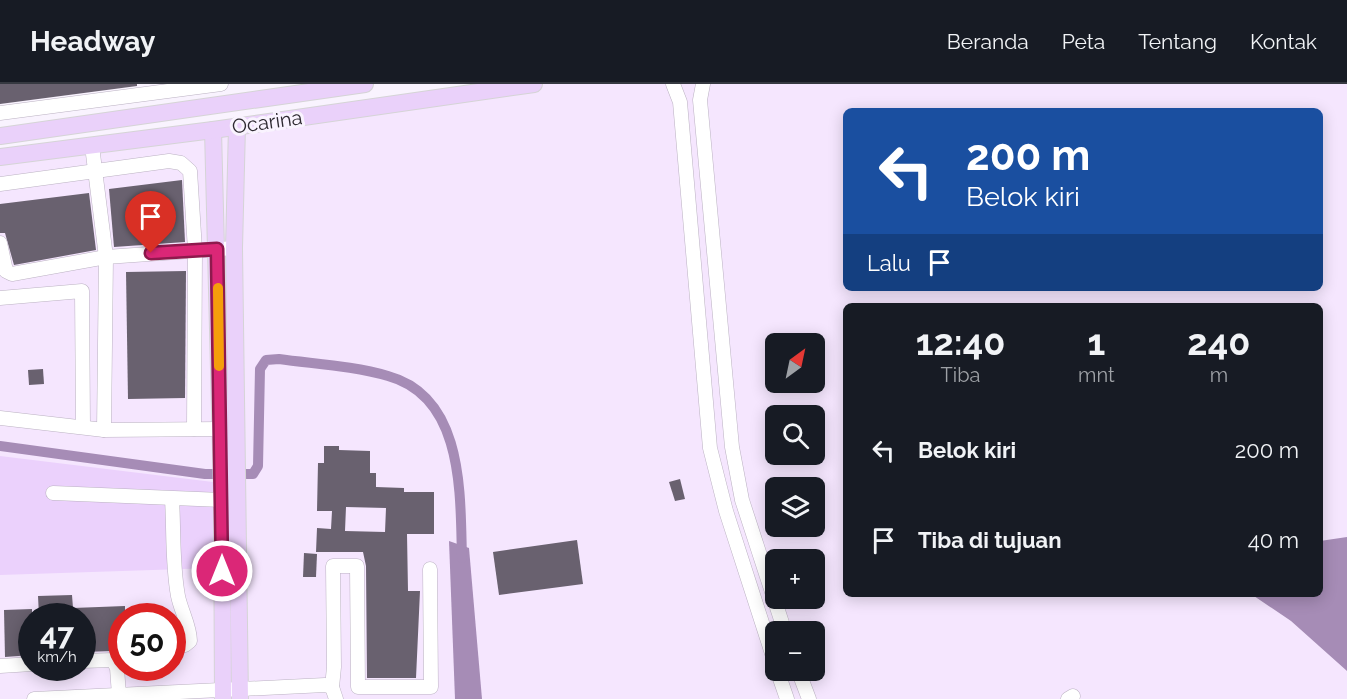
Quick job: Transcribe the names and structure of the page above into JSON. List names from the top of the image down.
{
  "streets": {
    "main road": ["Ocarina"]
  },
  "north": "top right",
  "page": {
    "header": "Headway",
    "nav": [
      "Beranda",
      "Peta",
      "Tentang",
      "Kontak"
    ],
    "turn": ["200 m", "Belok kiri"],
    "then": "Lalu",
    "eta": [
      "12:40",
      "Tiba",
      "1",
      "mnt",
      "240",
      "m"
    ],
    "map_buttons": ["+", "−"],
    "list": [
      {
        "name": "Belok kiri",
        "value": "200 m"
      },
      {
        "name": "Tiba di tujuan",
        "value": "40 m"
      }
    ],
    "speed": "47 km/h",
    "limit": "50"
  }
}
